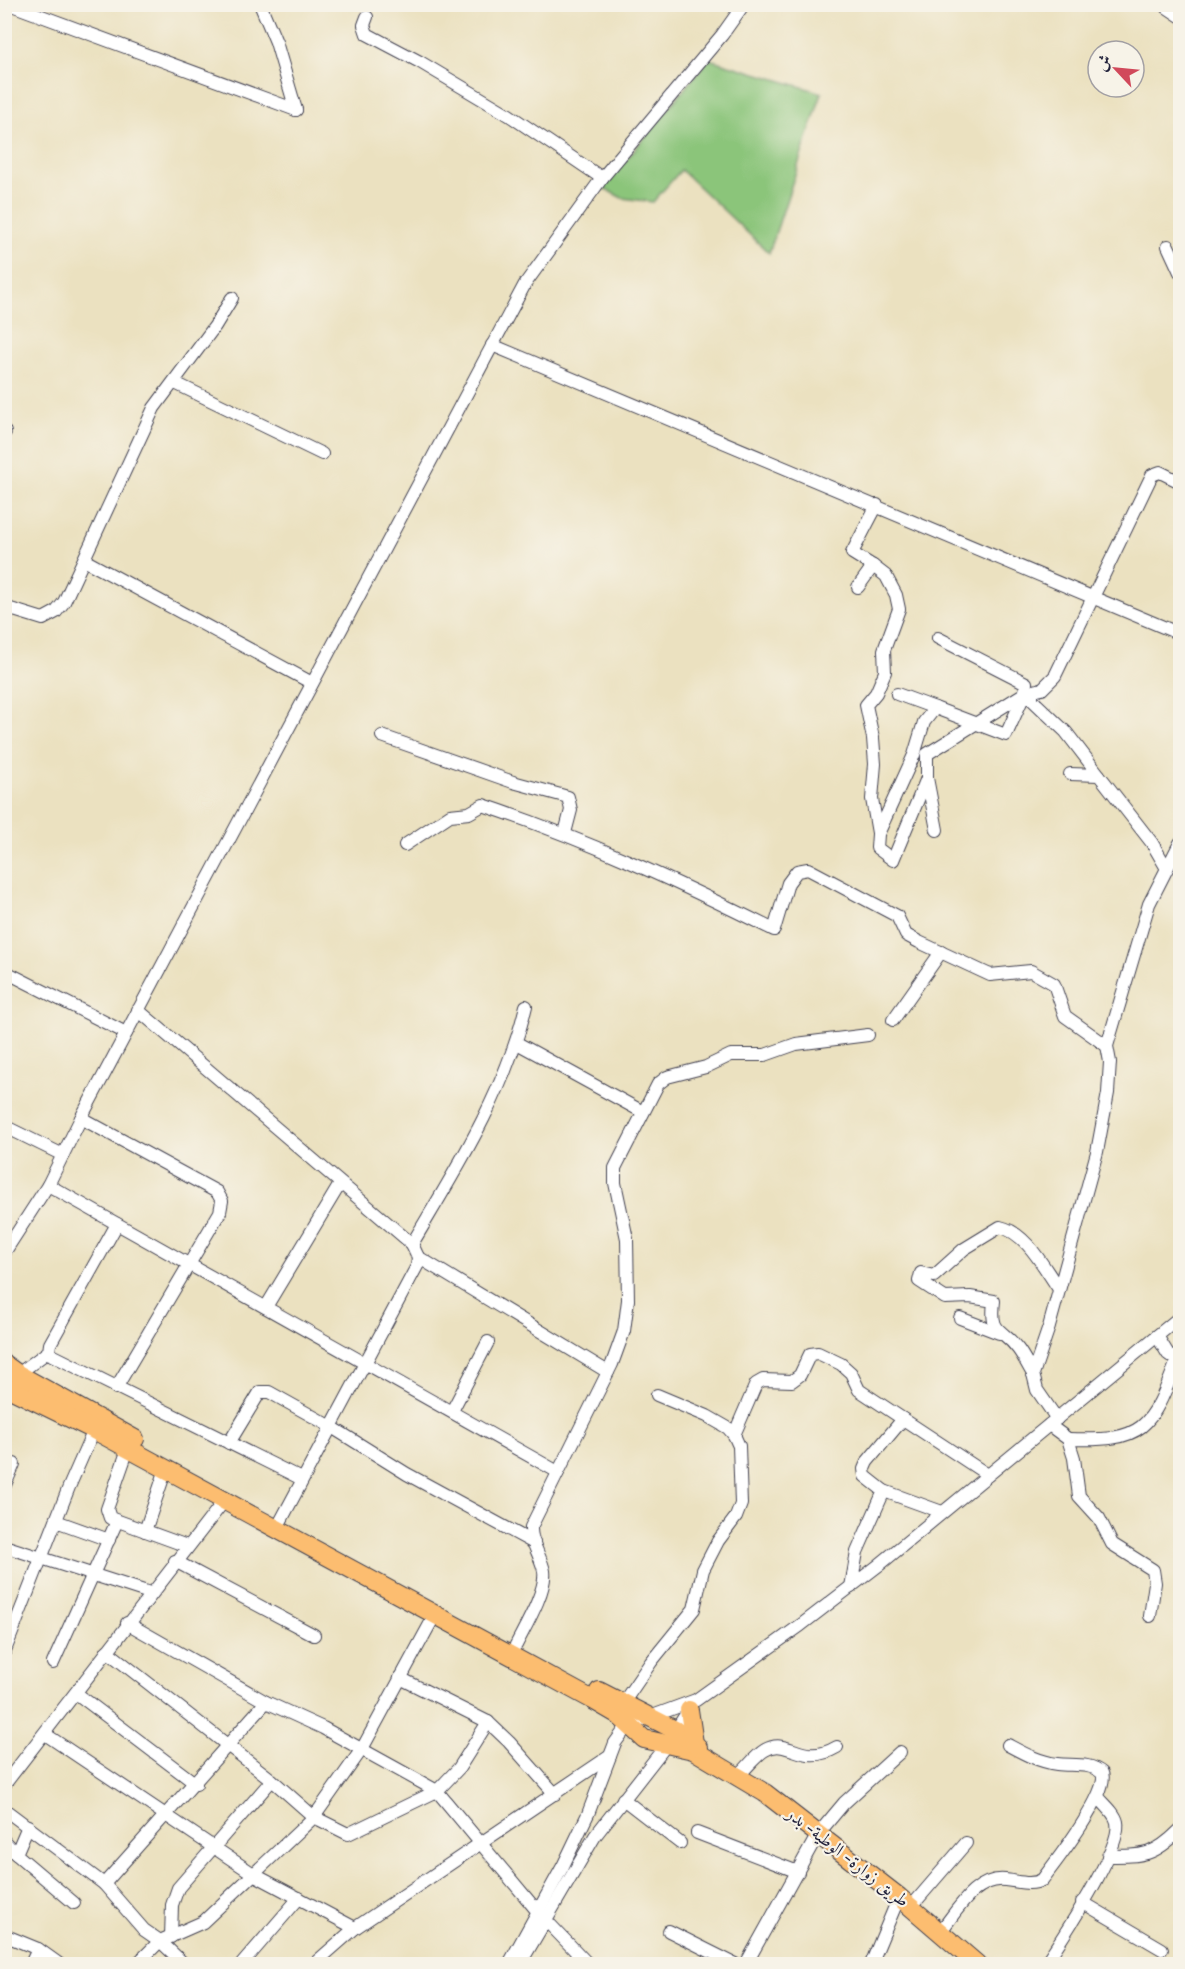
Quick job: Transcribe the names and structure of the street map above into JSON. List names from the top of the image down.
{
  "streets": {
    "highway": ["طريق زوارة- الوطية- بدر"]
  },
  "north": "top left"
}
